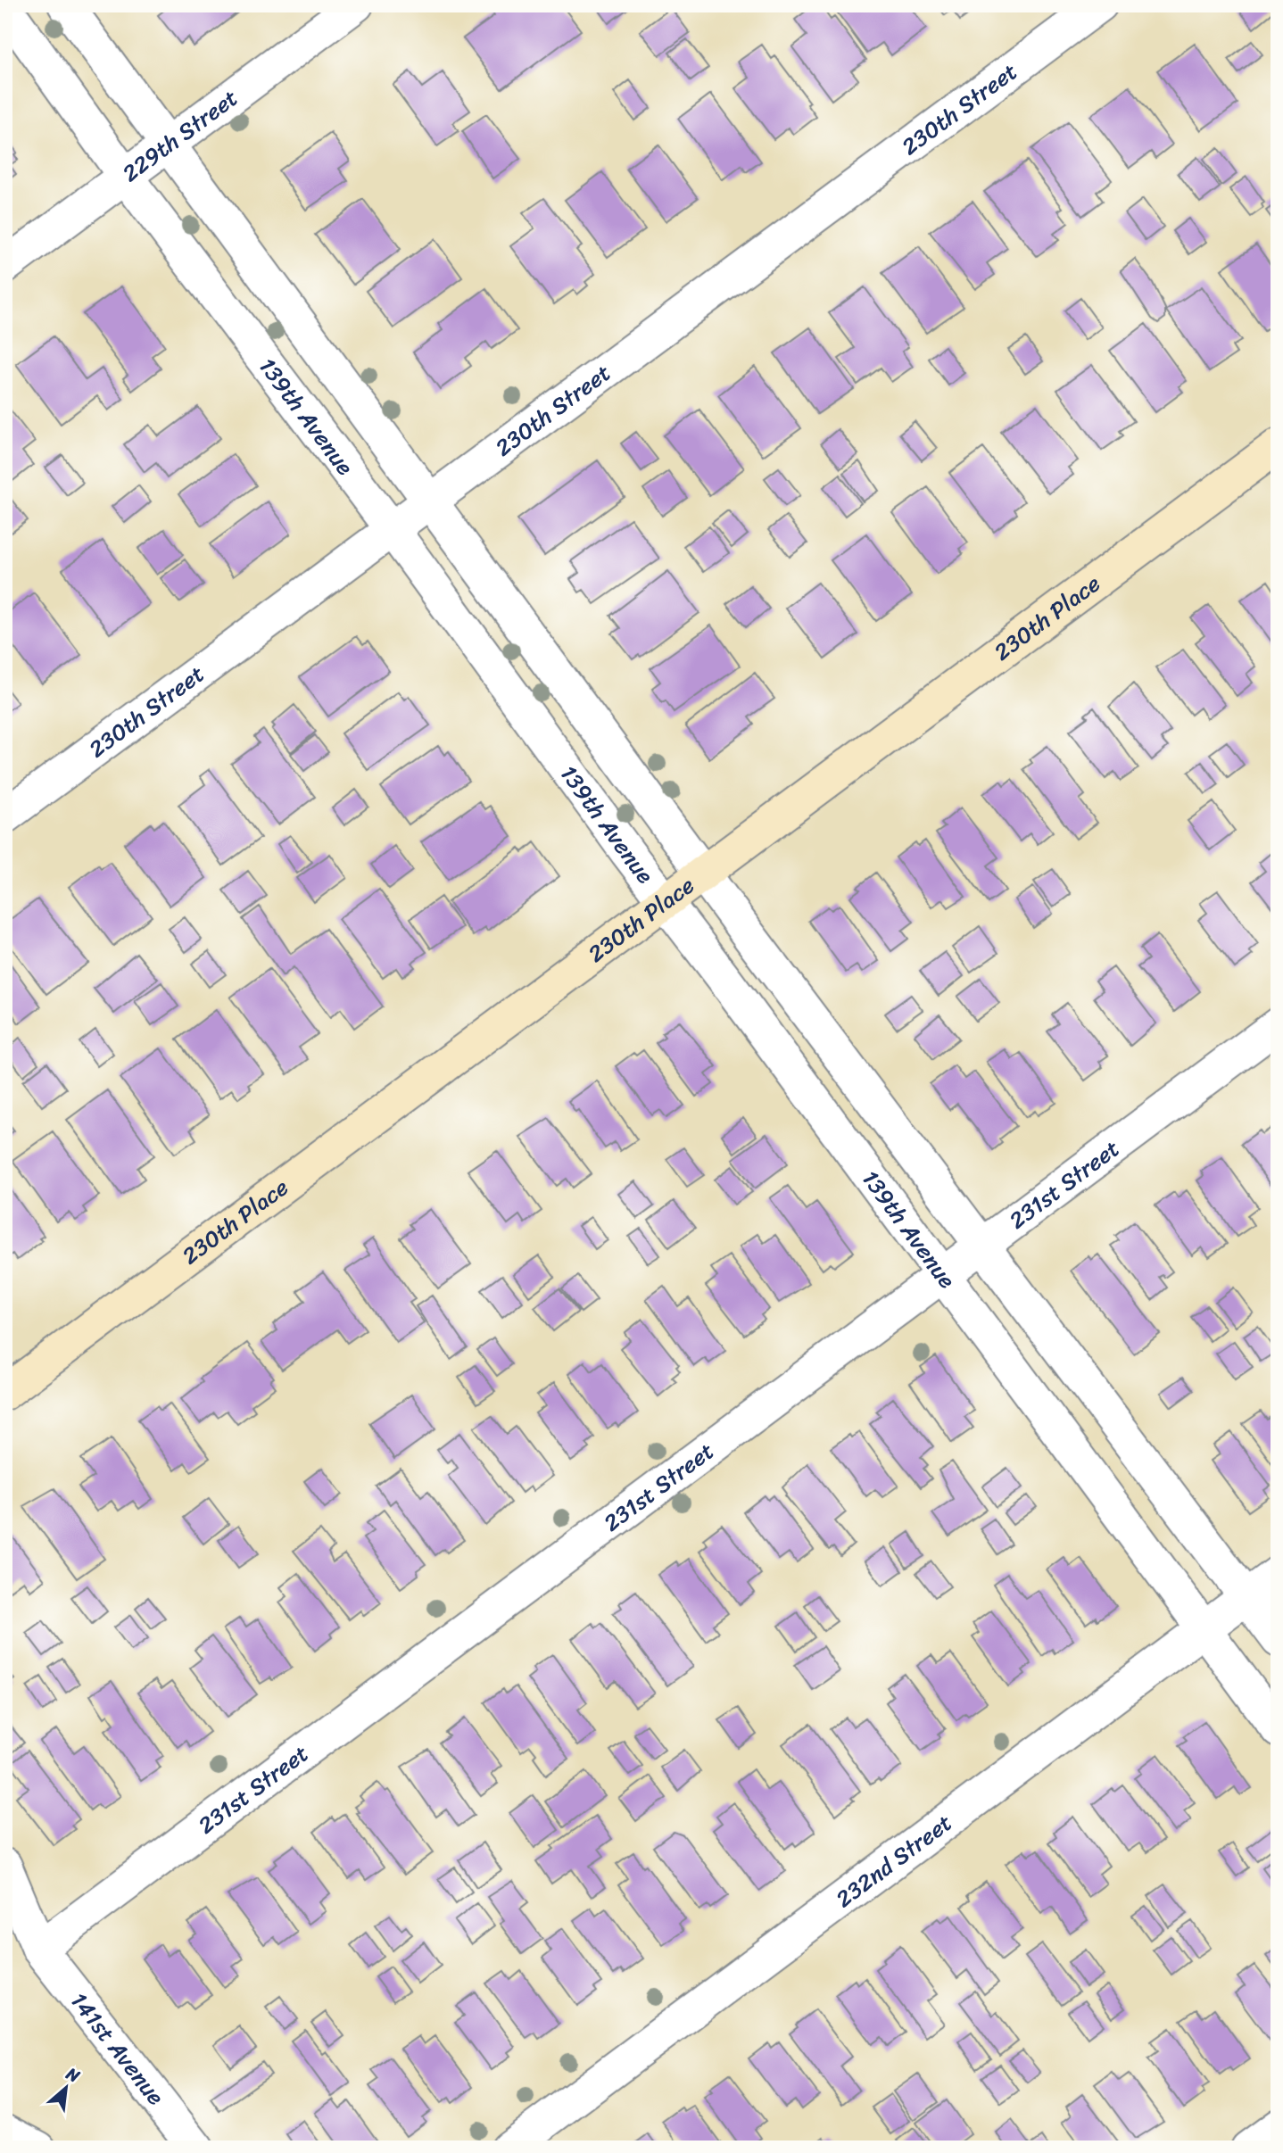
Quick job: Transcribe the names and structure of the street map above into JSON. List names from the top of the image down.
{
  "streets": {
    "street": [
      "230th Street",
      "229th Street",
      "139th Avenue",
      "230th Place",
      "231st Street",
      "232nd Street",
      "141st Avenue"
    ]
  },
  "crossings": [
    ["230th Street", "139th Avenue"],
    ["229th Street", "139th Avenue"],
    ["139th Avenue", "230th Place"],
    ["139th Avenue", "231st Street"],
    ["139th Avenue", "232nd Street"],
    ["231st Street", "141st Avenue"]
  ],
  "north": "top right"
}
